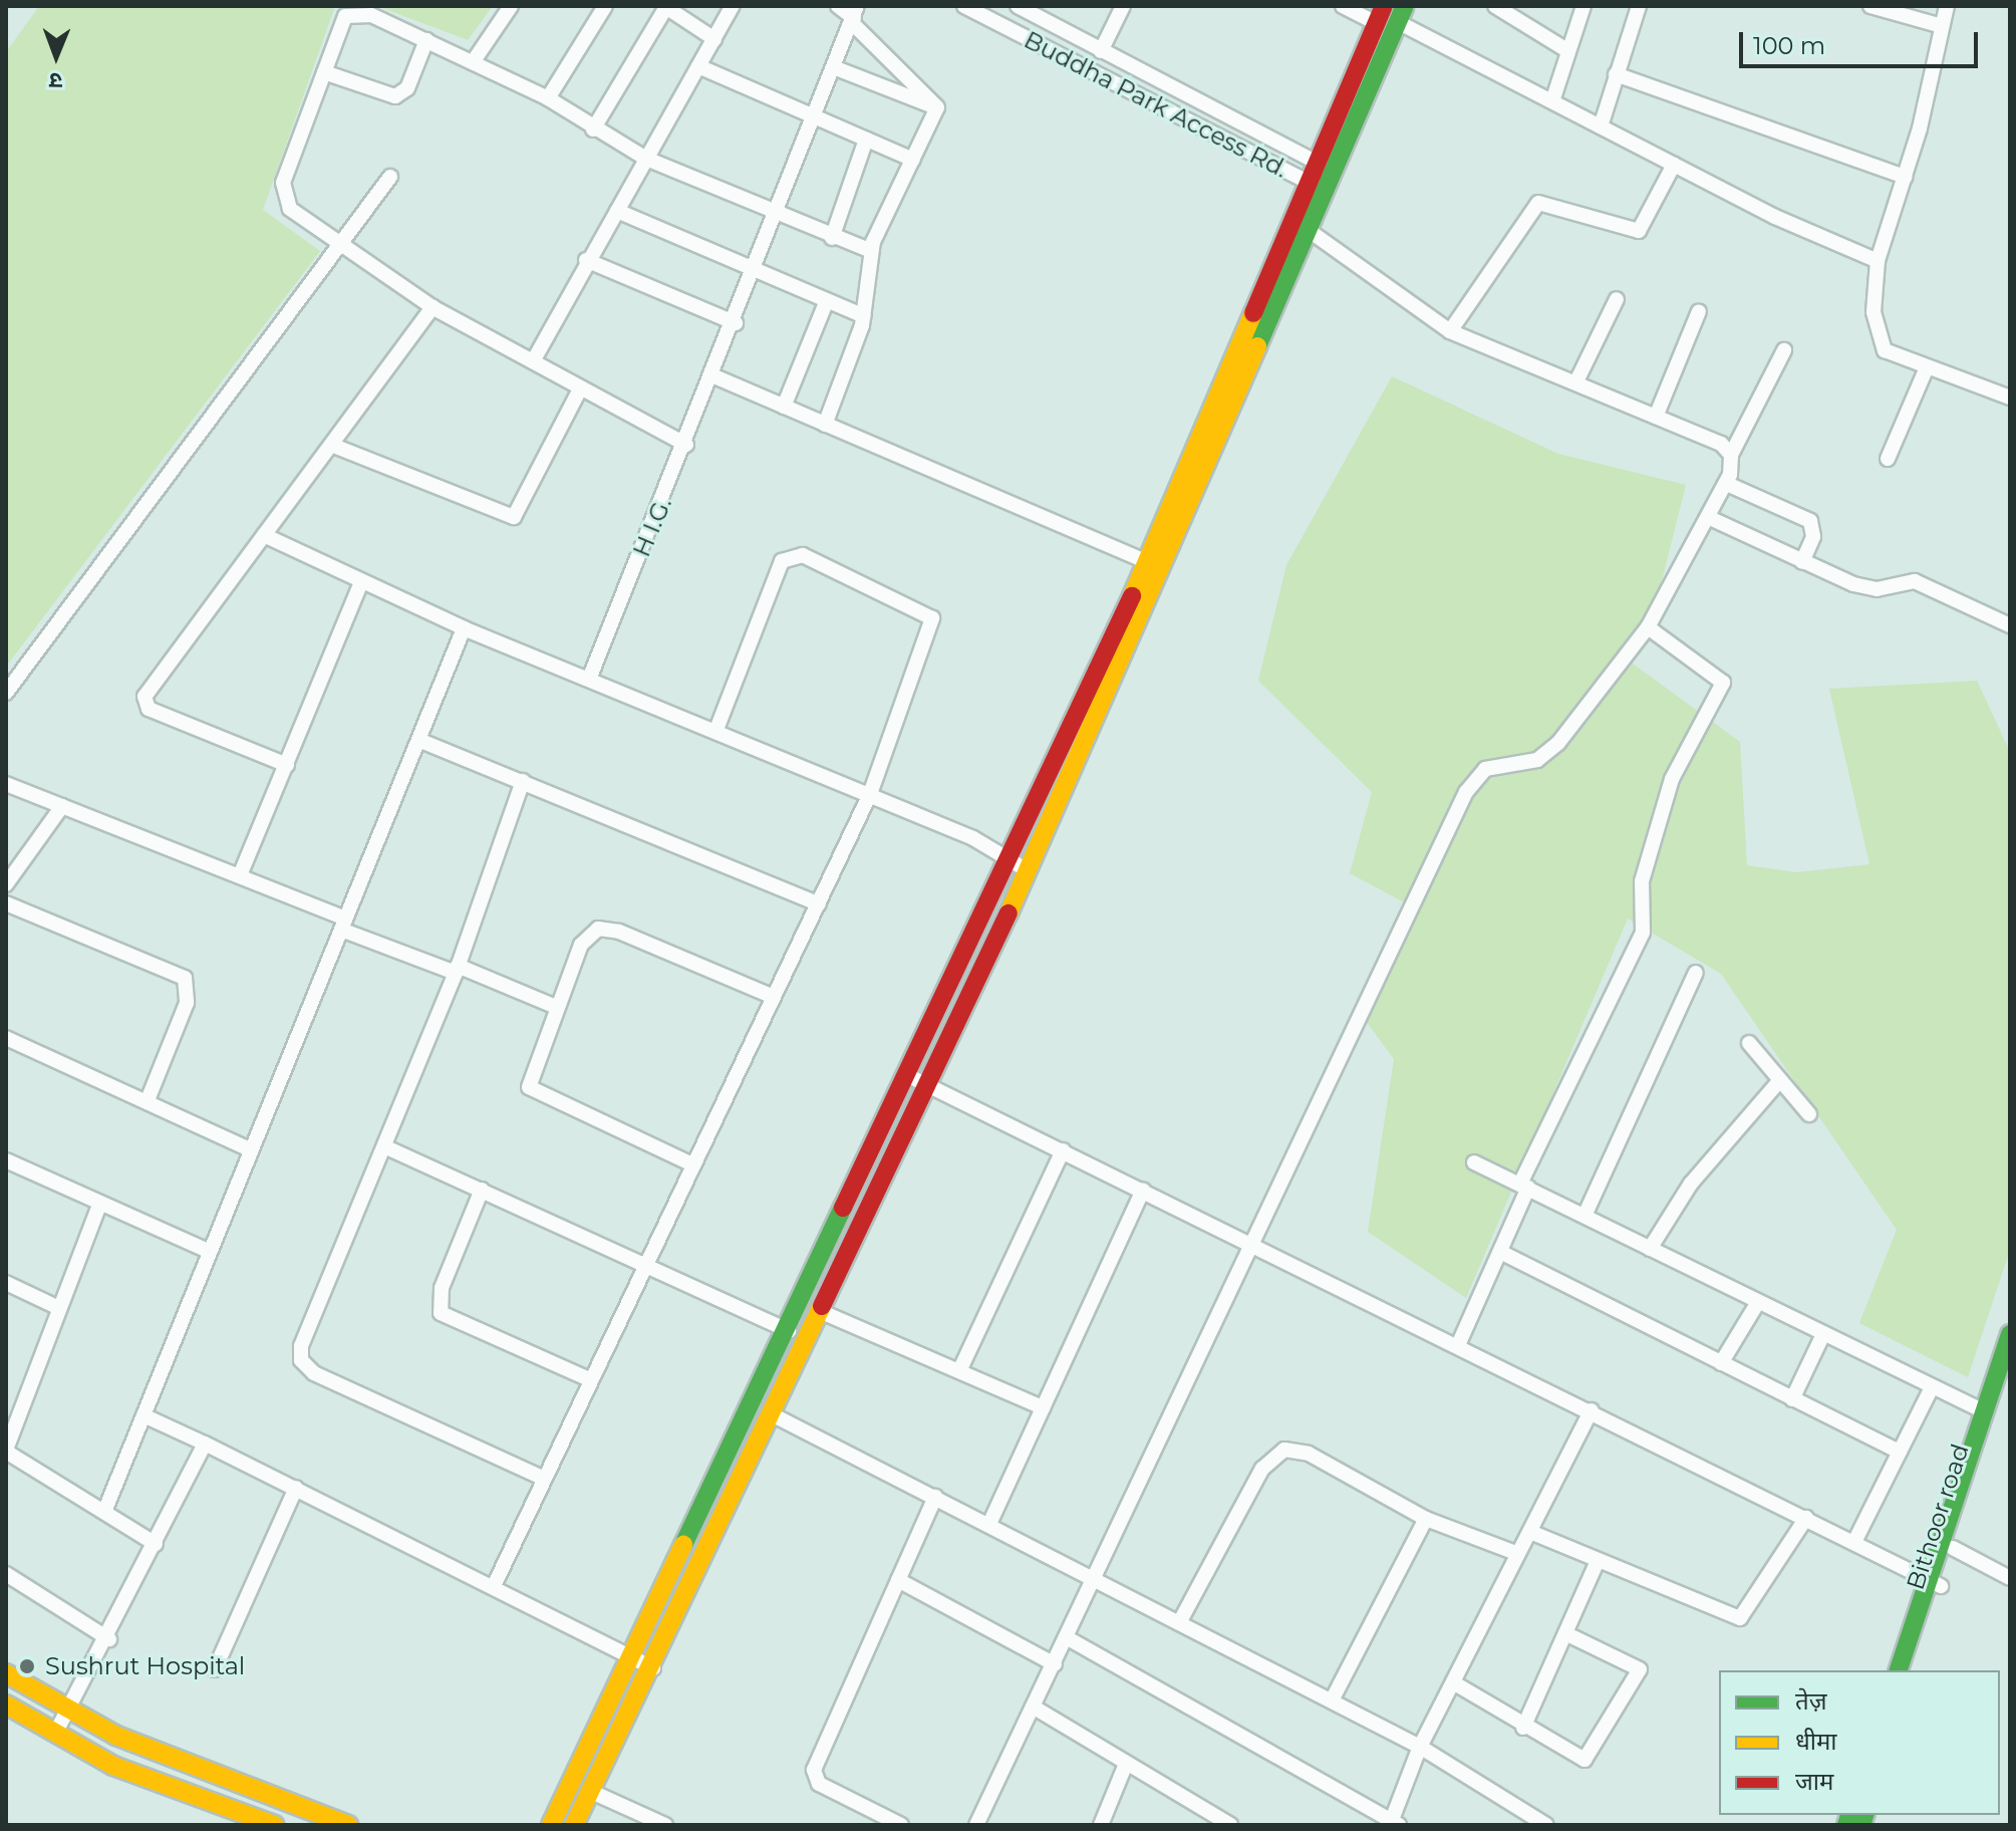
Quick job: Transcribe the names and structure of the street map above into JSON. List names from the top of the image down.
{
  "streets": {
    "street": ["Buddha Park Access Rd.", "H I.G.", "Bithoor road"]
  },
  "places": ["Sushrut Hospital"],
  "legend": ["तेज़", "धीमा", "जाम"],
  "scale_bar": "100 m",
  "north": "bottom"
}
